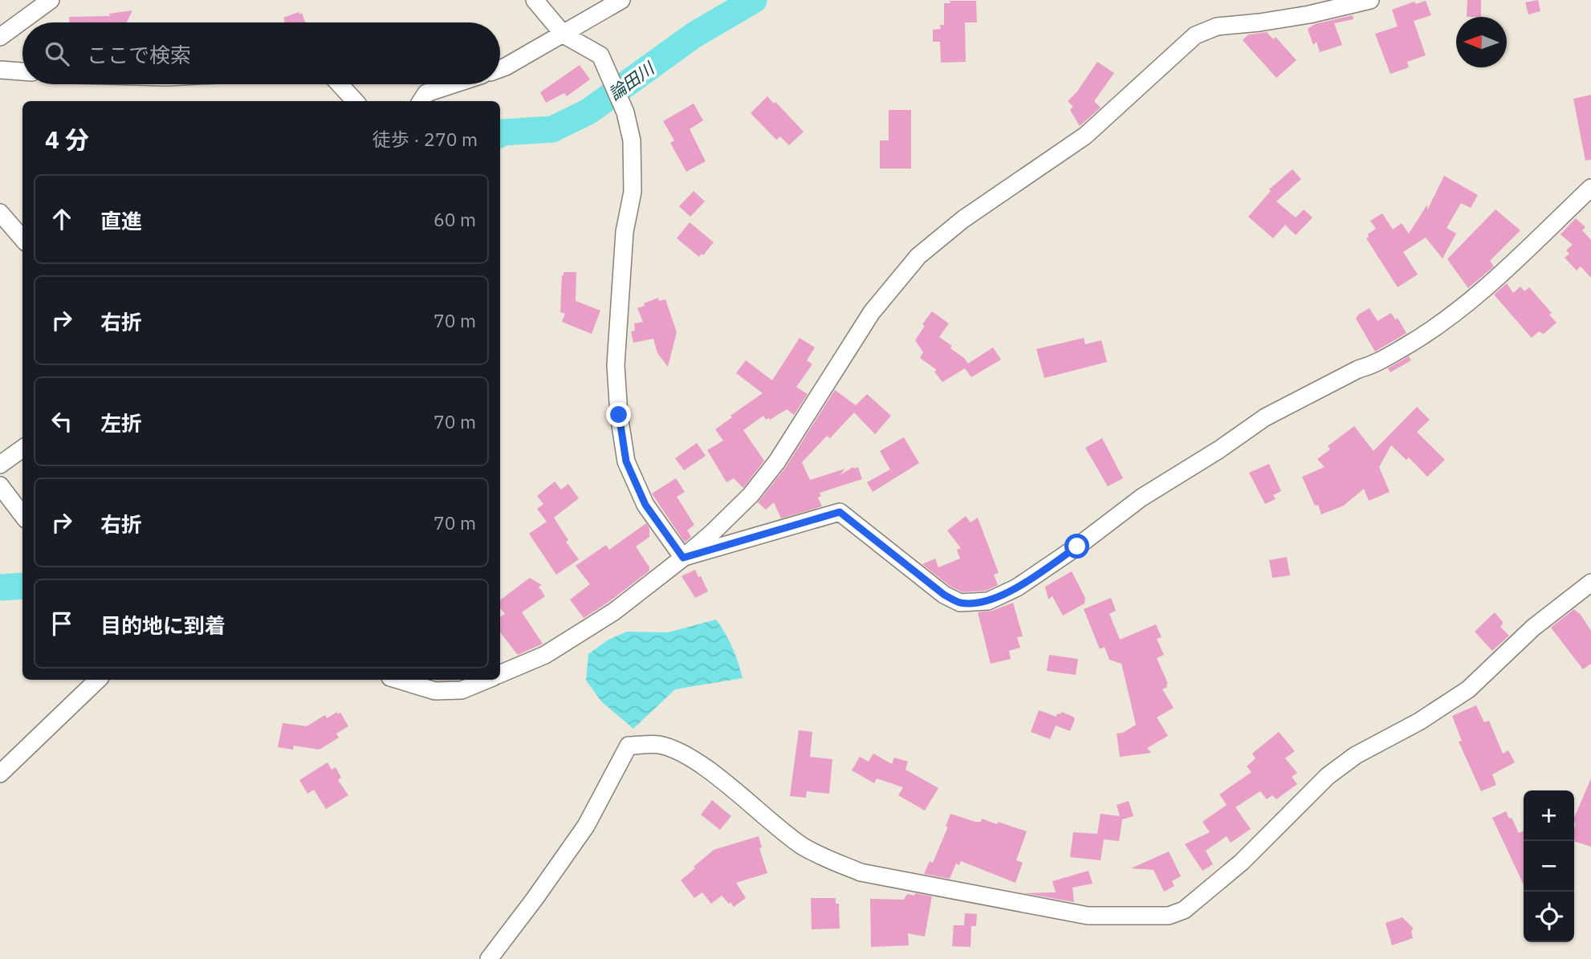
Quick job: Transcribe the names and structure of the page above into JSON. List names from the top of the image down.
{
  "water": ["論田川"],
  "north": "left",
  "page": {
    "search": "ここで検索",
    "heading": ["4 分", "徒歩 · 270 m"],
    "list": [
      ["直進", "60 m"],
      ["右折", "70 m"],
      ["左折", "70 m"],
      ["右折", "70 m"],
      "目的地に到着"
    ],
    "map_buttons": ["+", "−"]
  }
}
